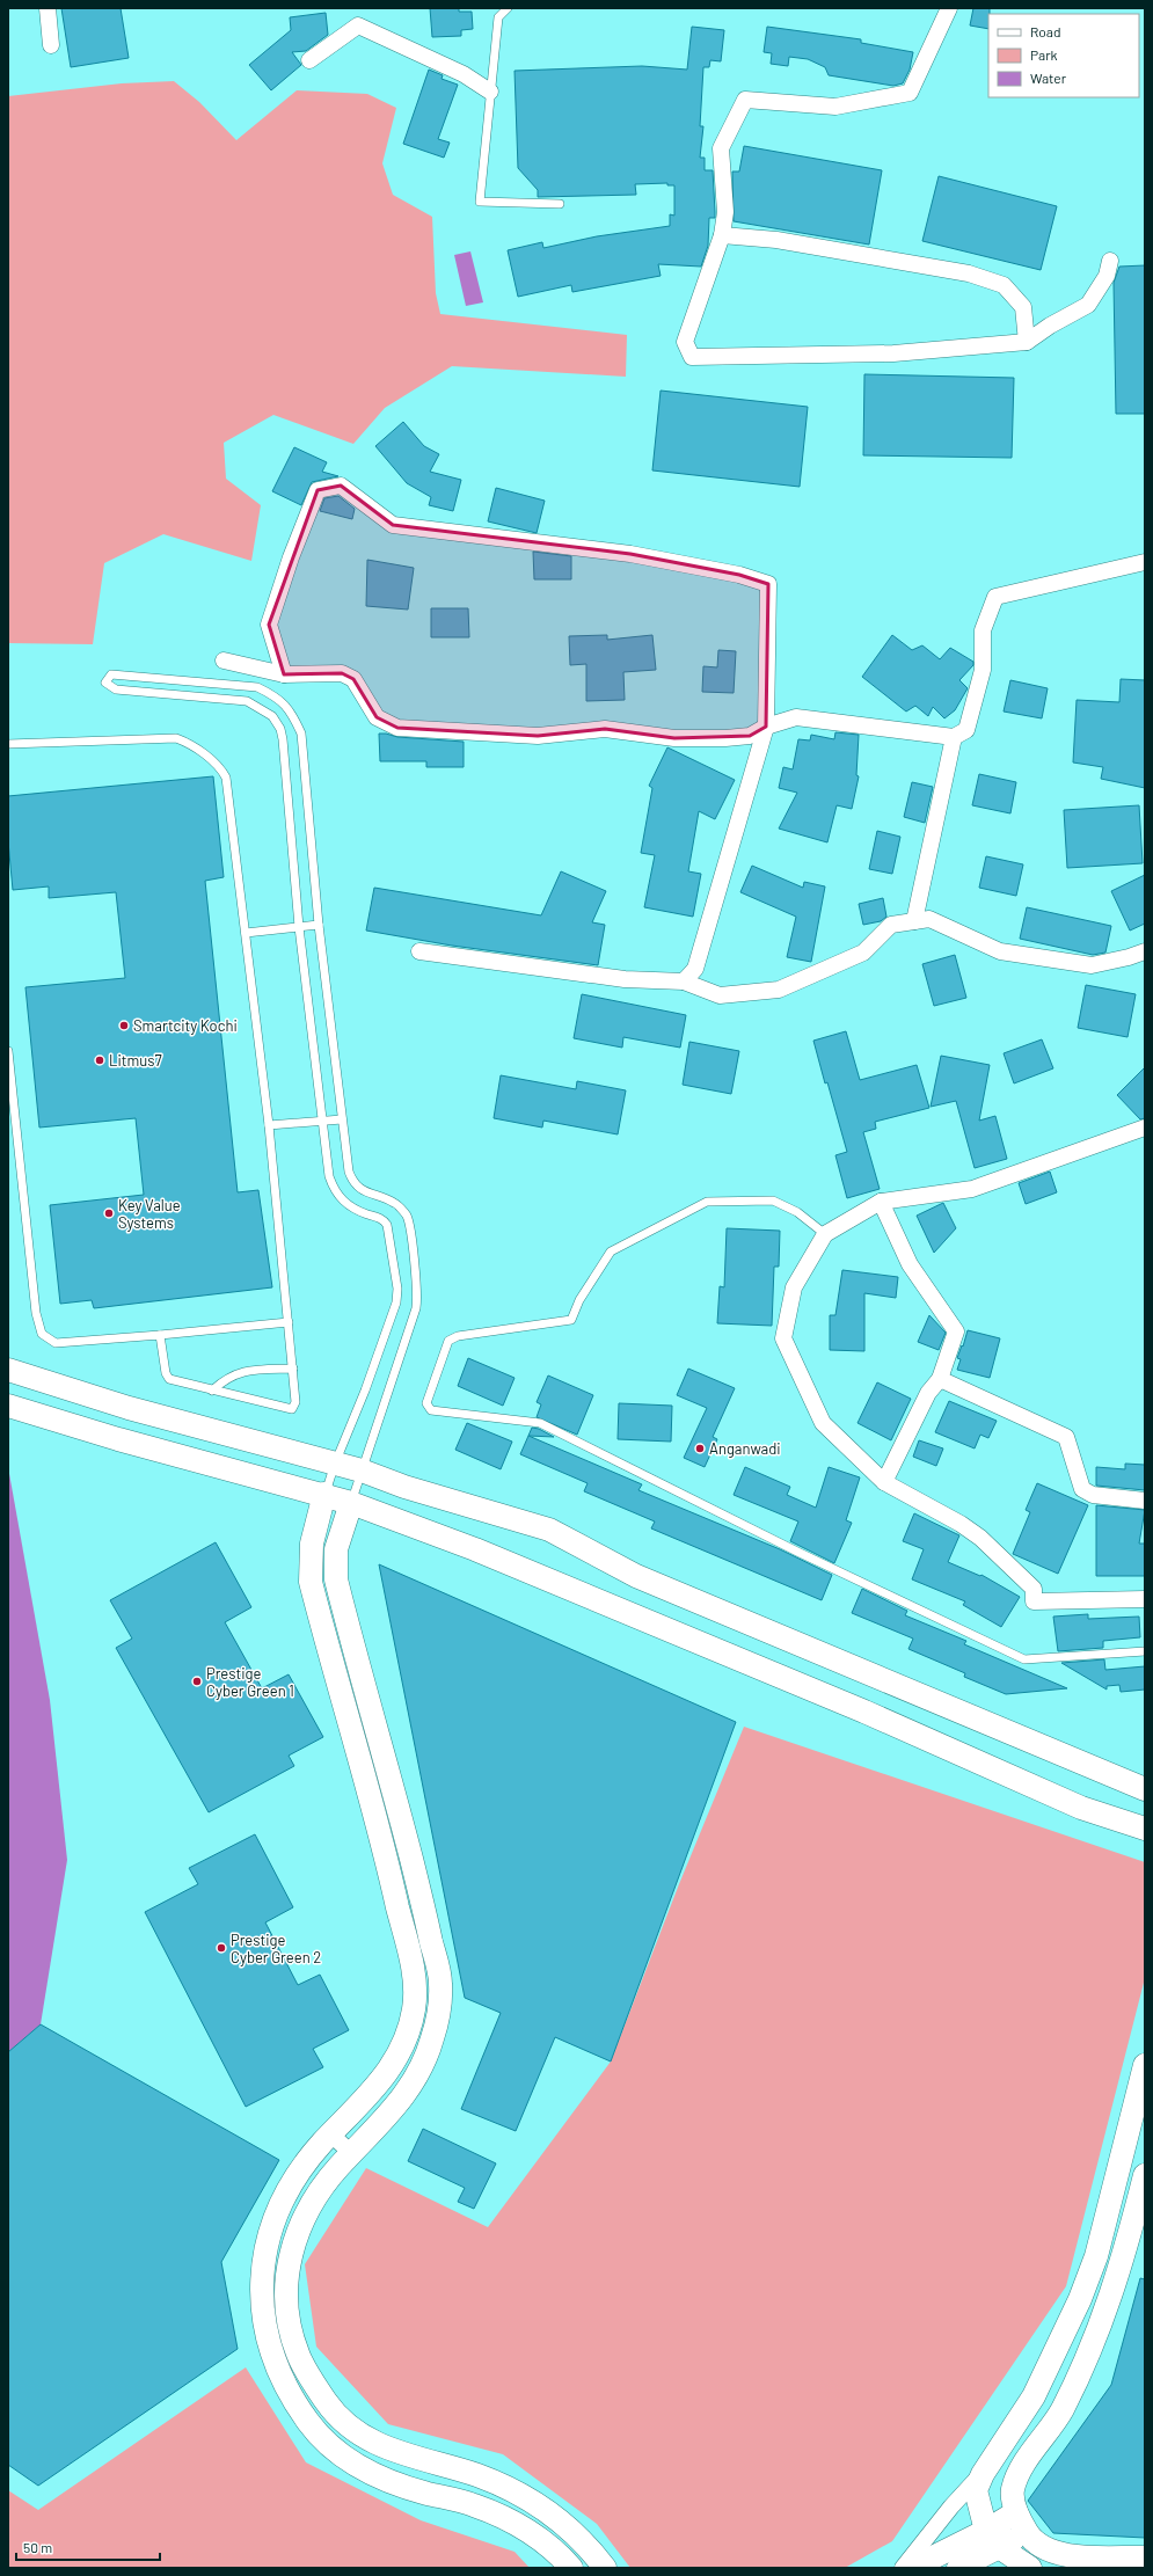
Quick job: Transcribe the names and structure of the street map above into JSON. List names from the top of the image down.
{
  "places": [
    "Smartcity Kochi",
    "Litmus7",
    "Key Value Systems",
    "Anganwadi",
    "Prestige Cyber Green 1",
    "Prestige Cyber Green 2"
  ],
  "legend": ["Road", "Park", "Water"],
  "scale_bar": "50 m"
}
